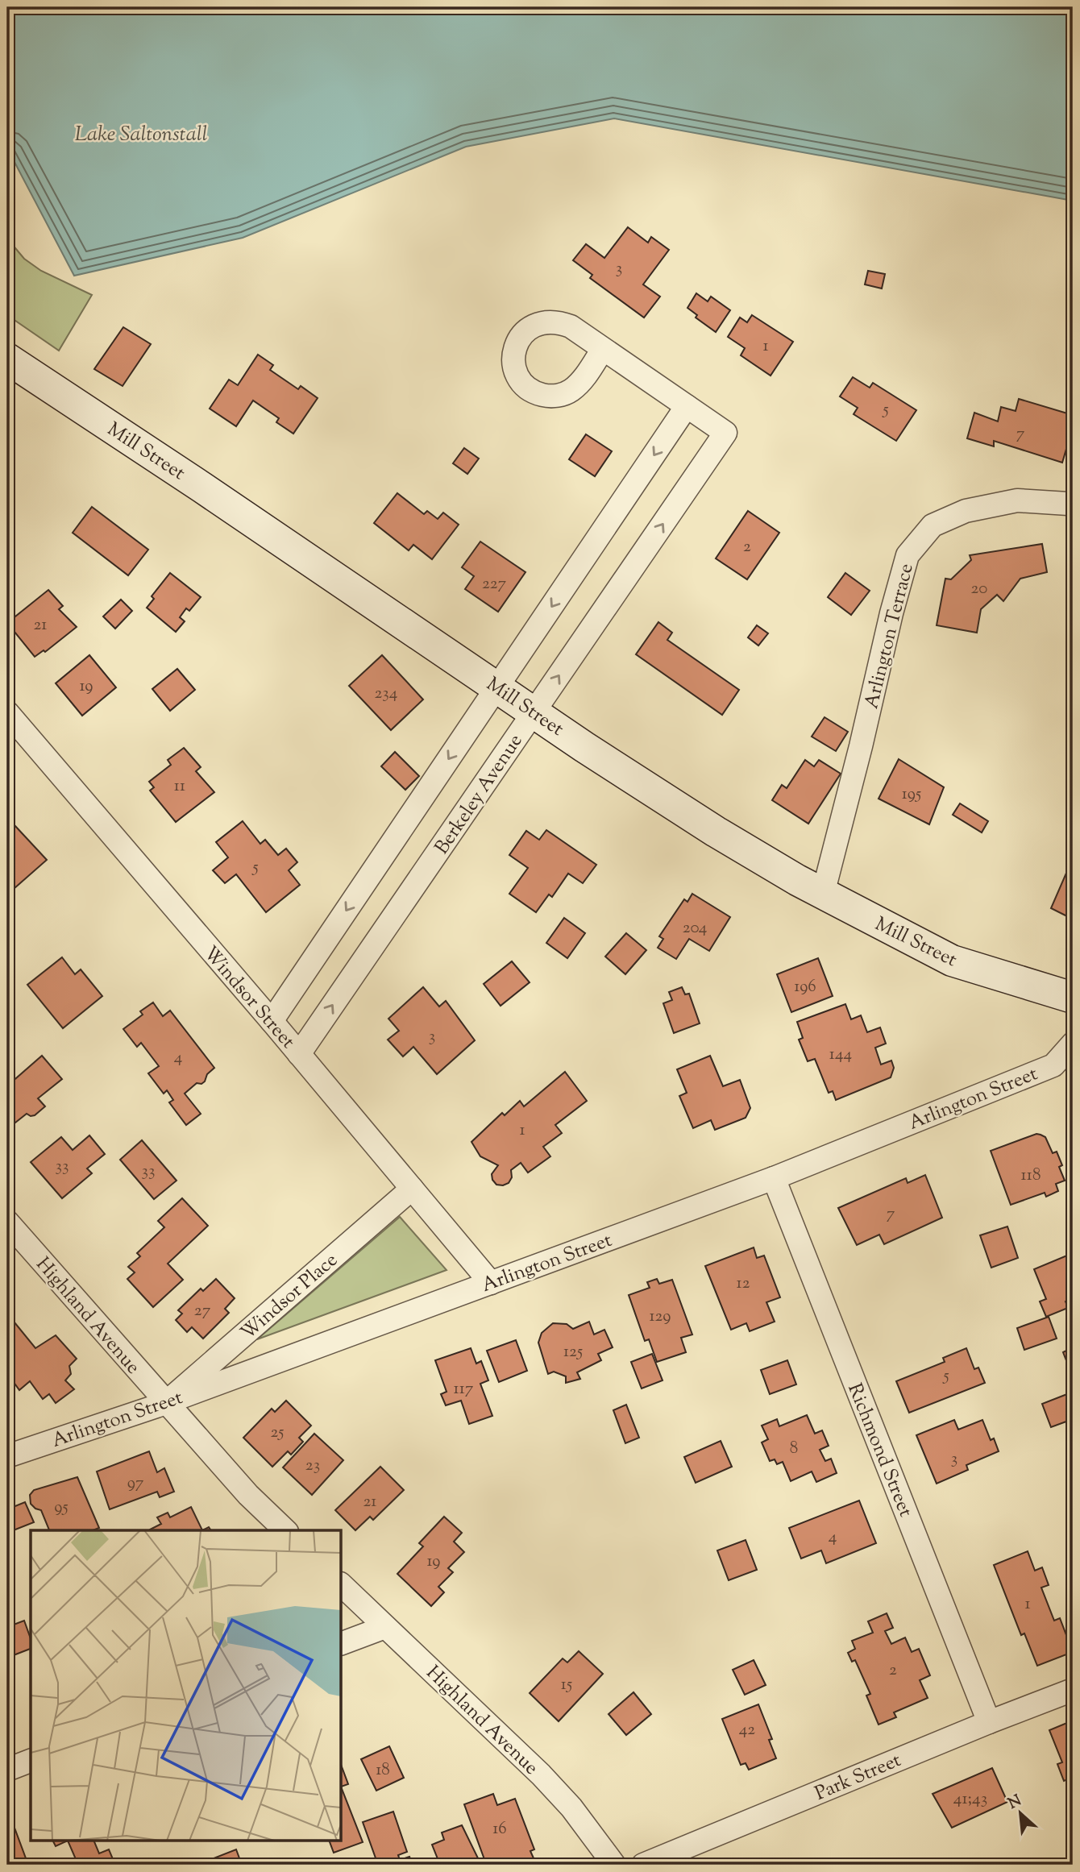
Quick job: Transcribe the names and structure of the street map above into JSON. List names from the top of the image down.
{
  "streets": {
    "main road": ["Mill Street"],
    "street": [
      "Arlington Terrace",
      "Berkeley Avenue",
      "Windsor Street",
      "Arlington Street",
      "Windsor Place",
      "Highland Avenue",
      "Richmond Street",
      "Park Street"
    ]
  },
  "crossings": [
    ["Mill Street", "Arlington Terrace"],
    ["Mill Street", "Berkeley Avenue"],
    ["Berkeley Avenue", "Windsor Street"],
    ["Windsor Street", "Arlington Street"],
    ["Windsor Street", "Windsor Place"],
    ["Arlington Street", "Windsor Place"],
    ["Arlington Street", "Highland Avenue"],
    ["Arlington Street", "Richmond Street"],
    ["Windsor Place", "Highland Avenue"],
    ["Richmond Street", "Park Street"]
  ],
  "water": ["Lake Saltonstall"],
  "house_numbers": [
    "3",
    "1",
    "5",
    "7",
    "2",
    "227",
    "20",
    "21",
    "19",
    "234",
    "11",
    "195",
    "5",
    "204",
    "196",
    "3",
    "144",
    "4",
    "1",
    "33",
    "33",
    "118",
    "7",
    "12",
    "27",
    "129",
    "125",
    "5",
    "117",
    "25",
    "8",
    "3",
    "23",
    "97",
    "21",
    "95",
    "4",
    "19",
    "1",
    "2",
    "15",
    "42",
    "18",
    "41;43",
    "16"
  ],
  "north": "top left"
}
